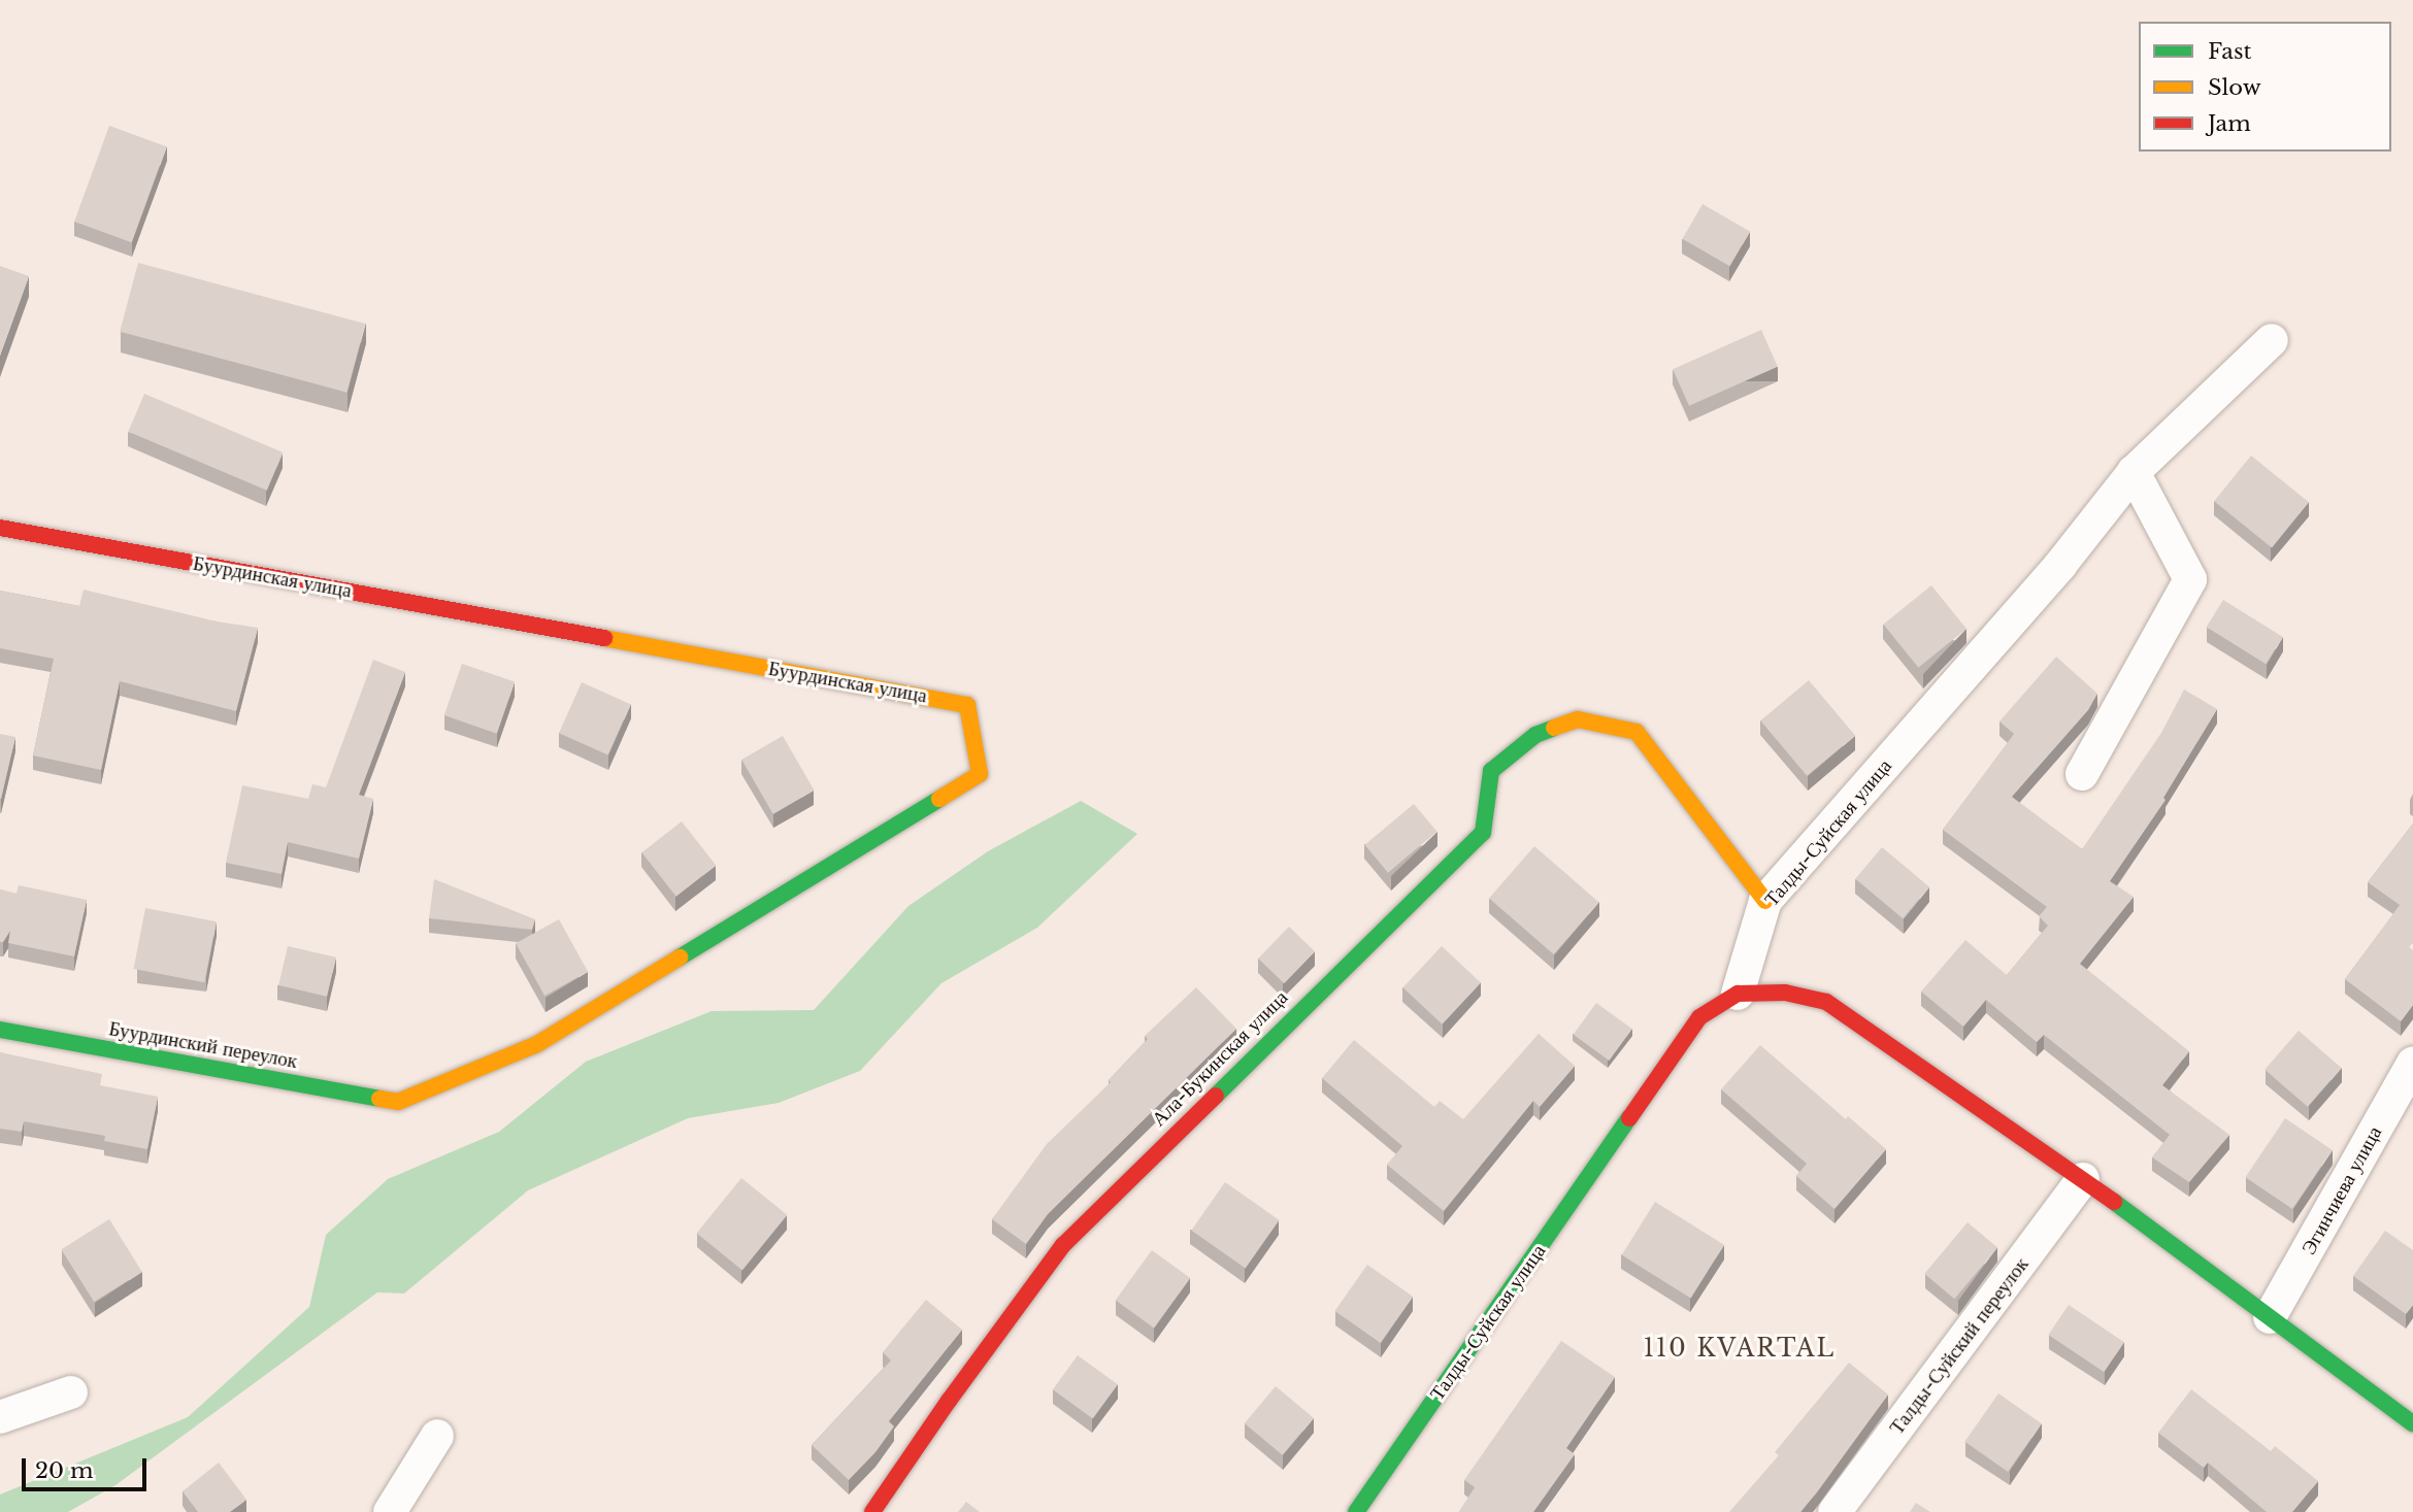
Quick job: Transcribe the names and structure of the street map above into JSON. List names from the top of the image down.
{
  "streets": {
    "street": [
      "Буурдинская улица",
      "Талды-Суйская улица",
      "Буурдинский переулок",
      "Ала-Букинская улица",
      "Эгинчиева улица",
      "Талды-Суйский переулок"
    ]
  },
  "crossings": [
    ["Буурдинская улица", "Буурдинский переулок"],
    ["Талды-Суйская улица", "Ала-Букинская улица"]
  ],
  "districts": ["110 KVARTAL"],
  "legend": ["Fast", "Slow", "Jam"],
  "scale_bar": "20 m"
}
